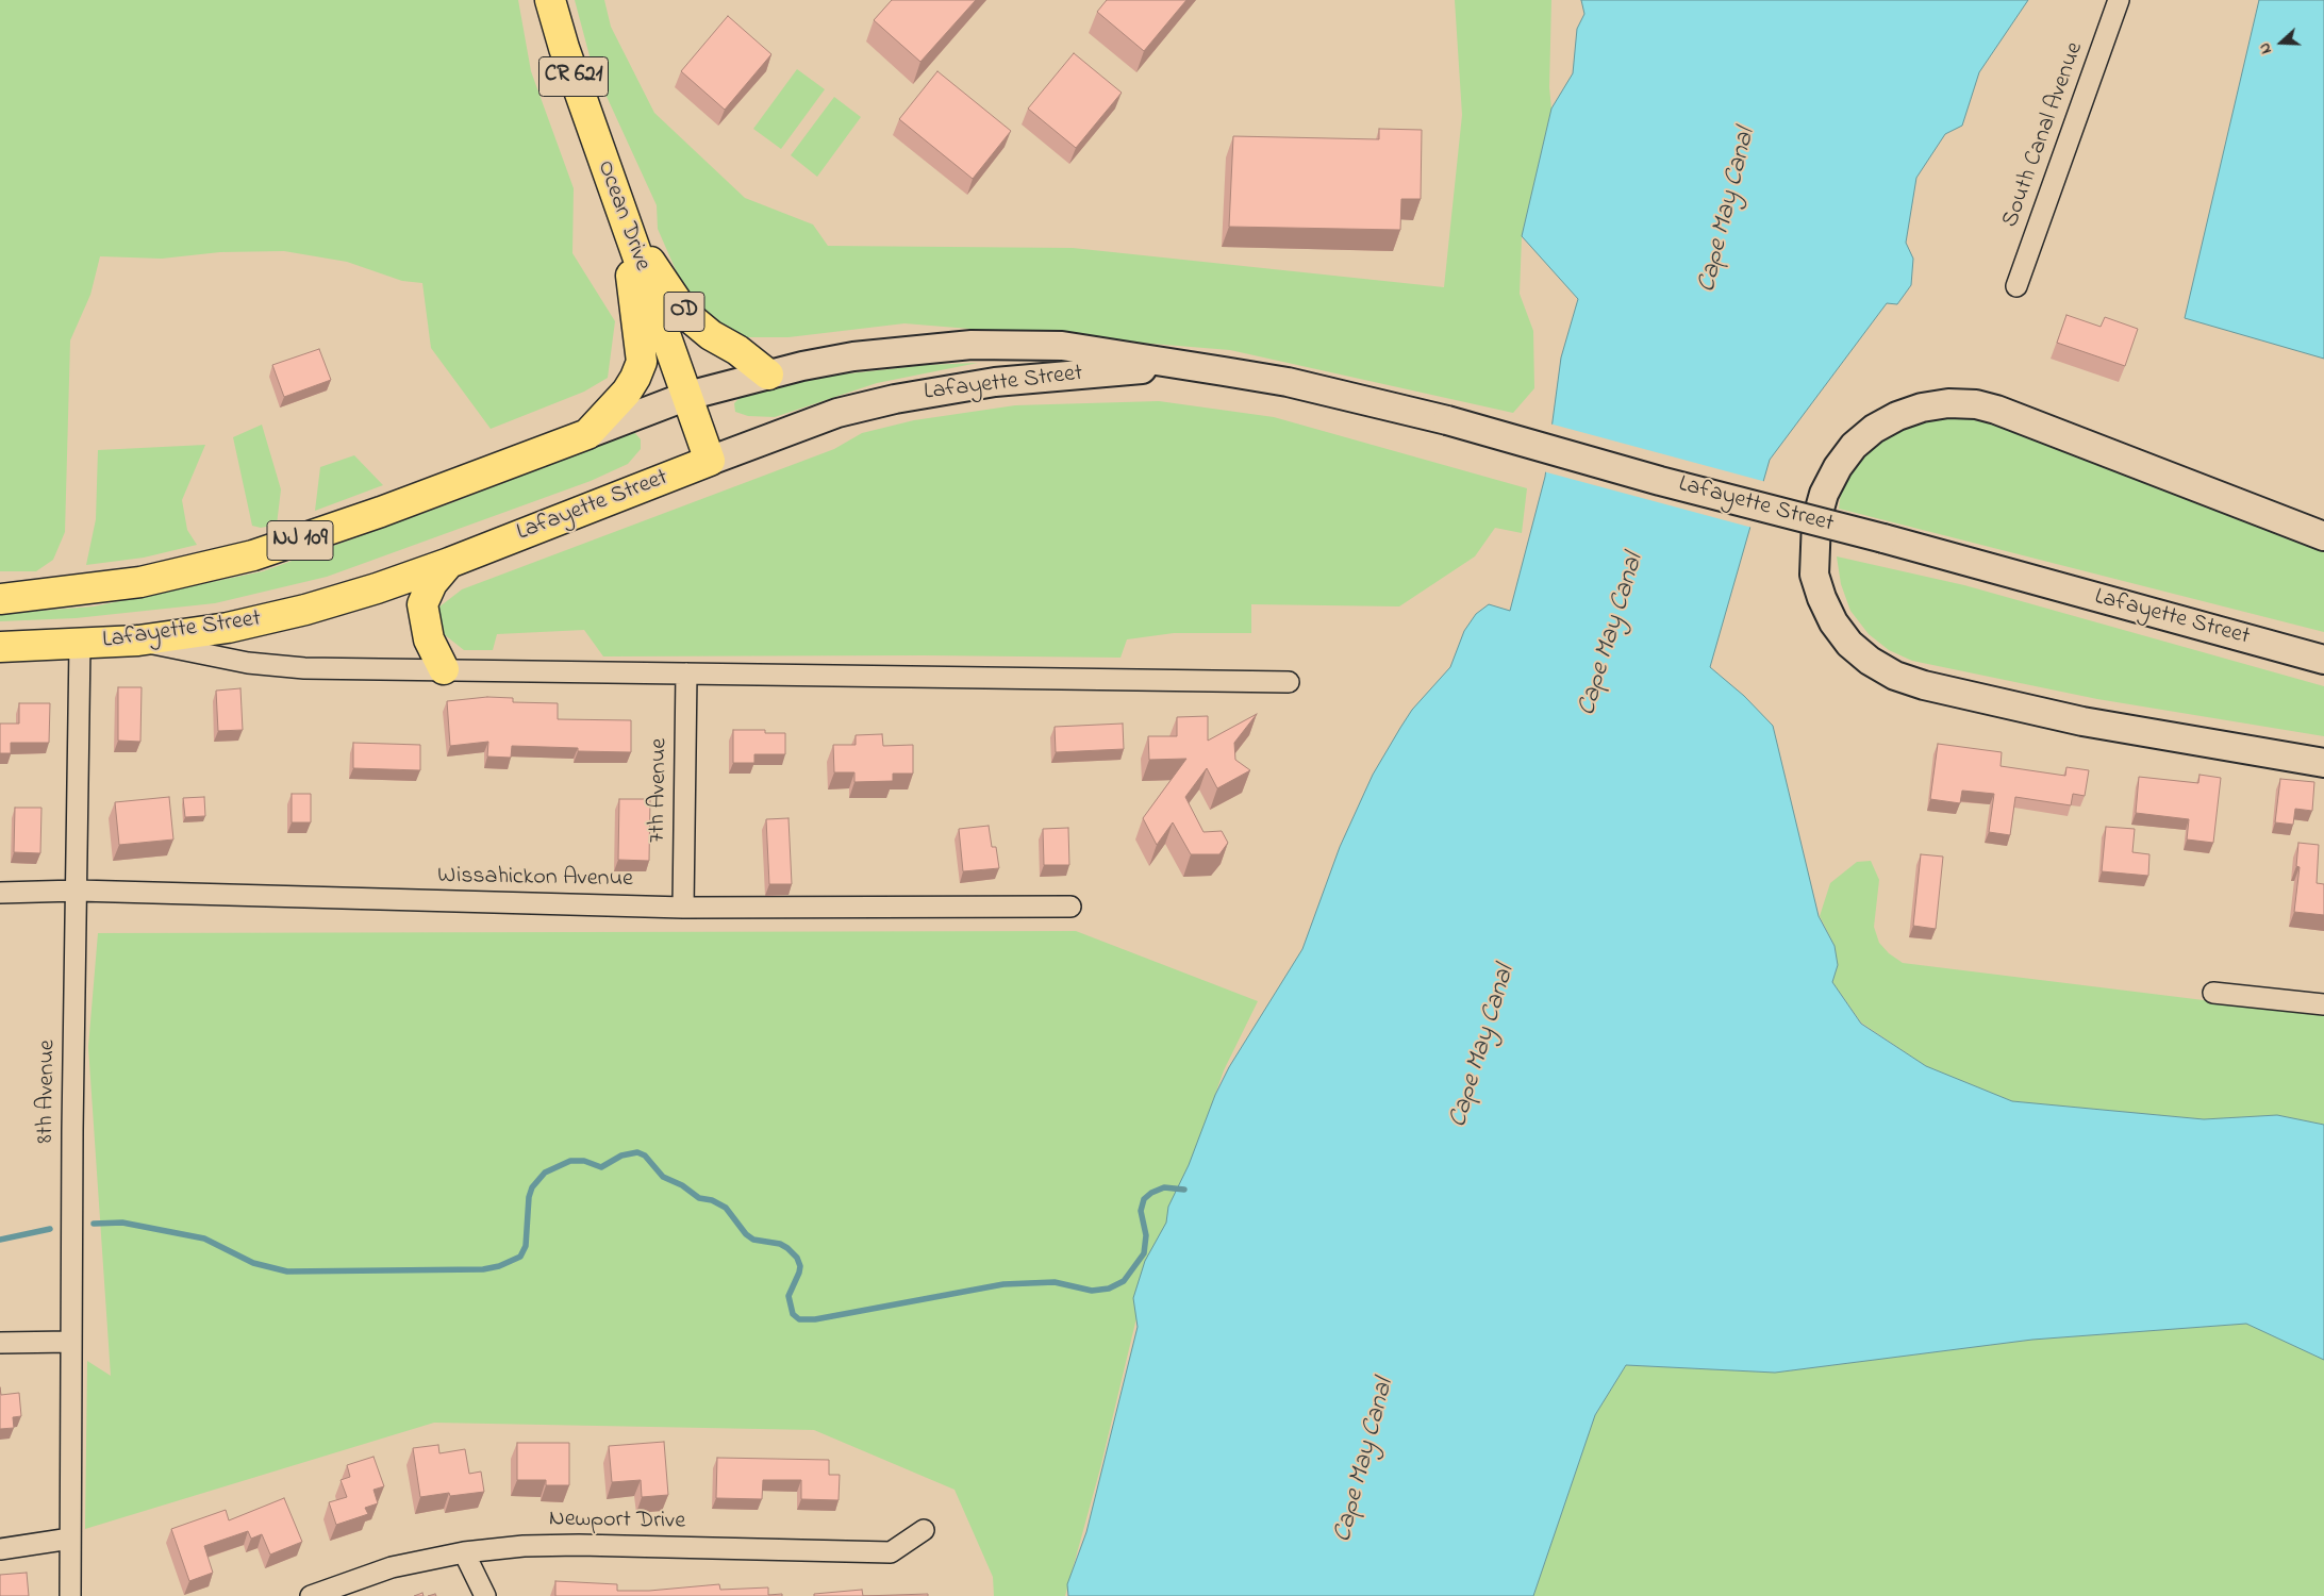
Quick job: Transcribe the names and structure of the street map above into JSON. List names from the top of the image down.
{
  "streets": {
    "main road": [
      "CR 621",
      "Ocean Drive",
      "OD",
      "Lafayette Street",
      "NJ 109"
    ],
    "street": [
      "South Canal Avenue",
      "7th Avenue",
      "Wissahickon Avenue",
      "8th Avenue",
      "Newport Drive"
    ]
  },
  "crossings": [
    ["Ocean Drive", "OD"],
    ["Ocean Drive", "Lafayette Street"],
    ["OD", "Lafayette Street"],
    ["Lafayette Street", "8th Avenue"],
    ["7th Avenue", "Wissahickon Avenue"],
    ["Wissahickon Avenue", "8th Avenue"]
  ],
  "water": ["Cape May Canal"],
  "north": "left"
}
